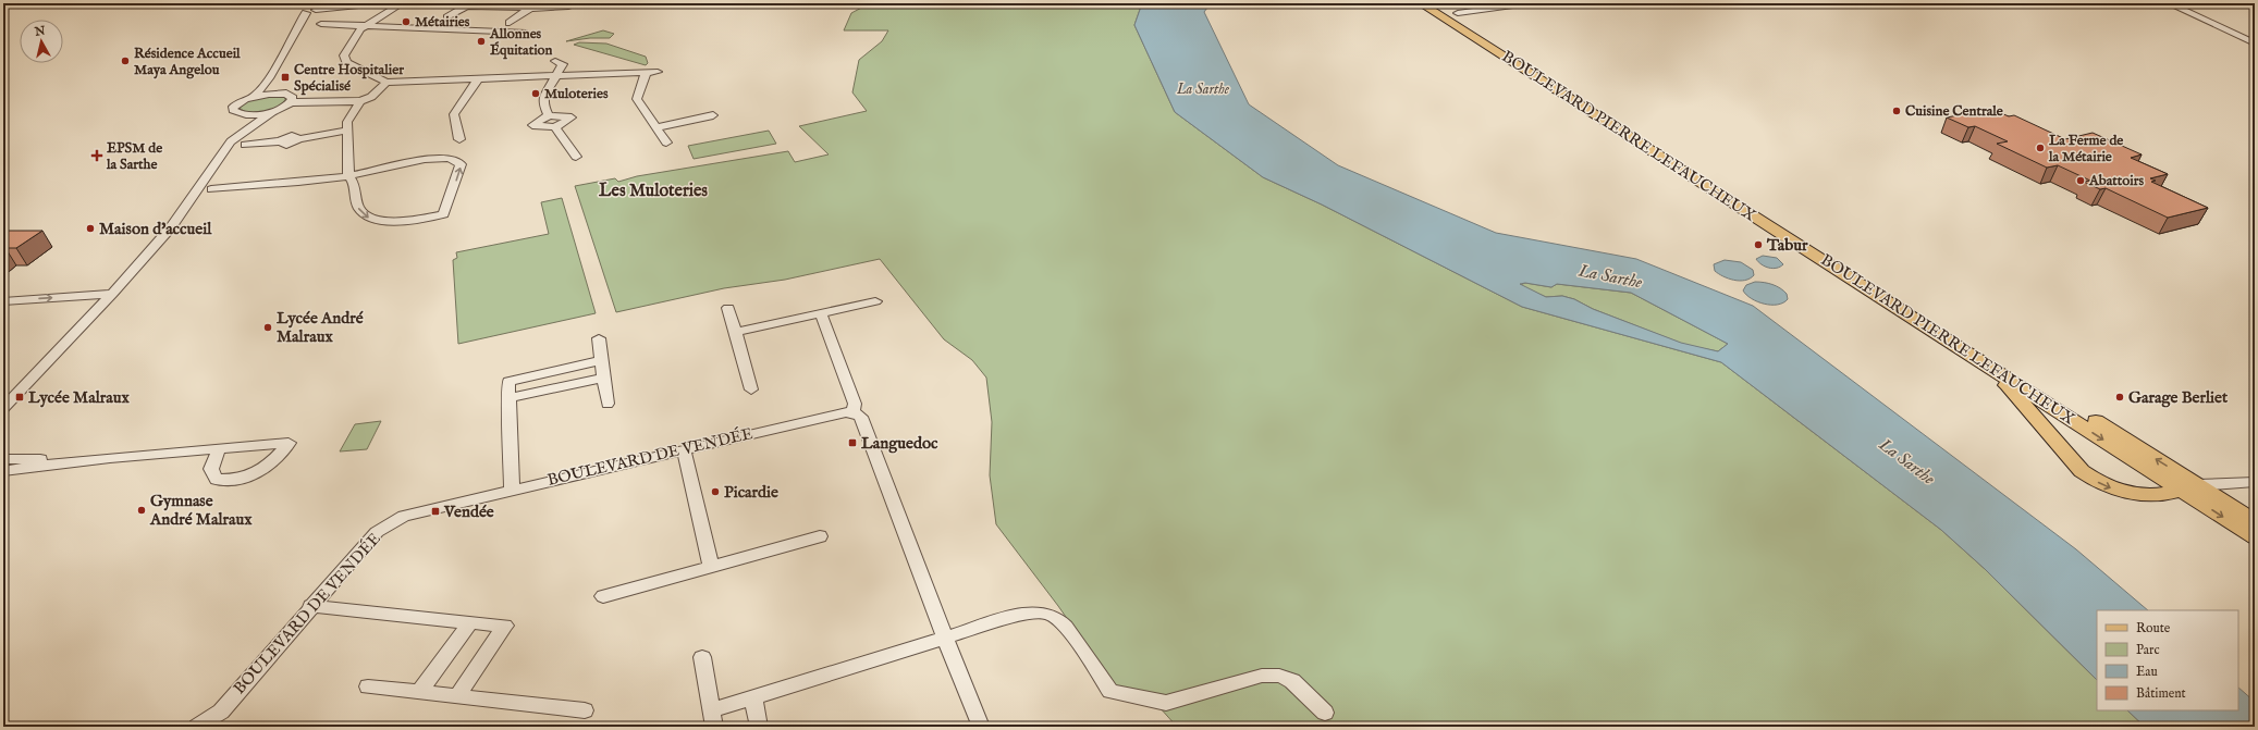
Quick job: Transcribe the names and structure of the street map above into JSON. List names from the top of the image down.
{
  "streets": {
    "main road": ["BOULEVARD PIERRE LEFAUCHEUX"],
    "street": ["BOULEVARD DE VENDÉE"]
  },
  "districts": ["Les Muloteries"],
  "water": ["La Sarthe"],
  "places": {
    "other": [
      "Métairies",
      "Allonnes Équitation",
      "Résidence Accueil Maya Angelou",
      "Muloteries",
      "Cuisine Centrale",
      "La Ferme de la Métairie",
      "Abattoirs",
      "Maison d'accueil",
      "Tabur",
      "Lycée André Malraux",
      "Garage Berliet",
      "Picardie",
      "Gymnase André Malraux"
    ],
    "transit": [
      "Centre Hospitalier Spécialisé",
      "Lycée Malraux",
      "Languedoc",
      "Vendée"
    ],
    "health": ["EPSM de la Sarthe"]
  },
  "legend": [
    "Route",
    "Parc",
    "Eau",
    "Bâtiment"
  ],
  "north": "top"
}
